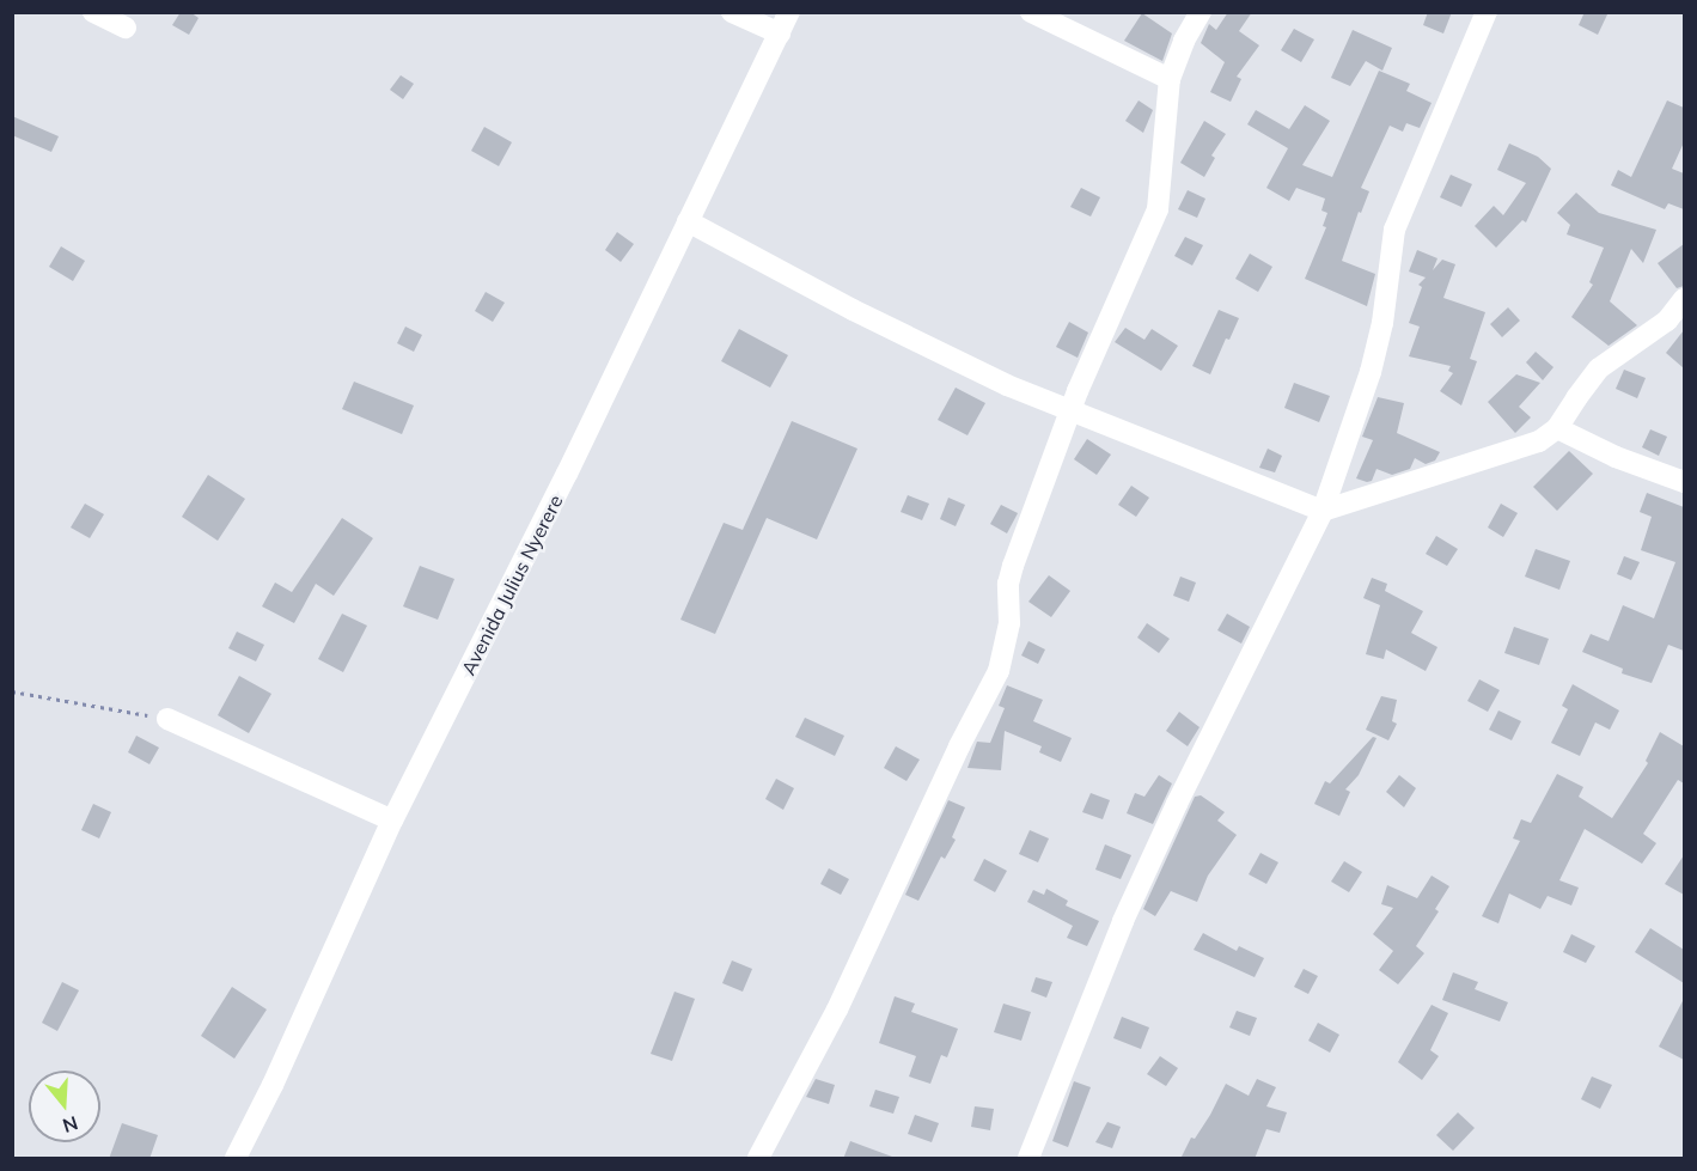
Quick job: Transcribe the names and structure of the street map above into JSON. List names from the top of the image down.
{
  "streets": {
    "street": ["Avenida Julius Nyerere"]
  },
  "north": "bottom"
}
